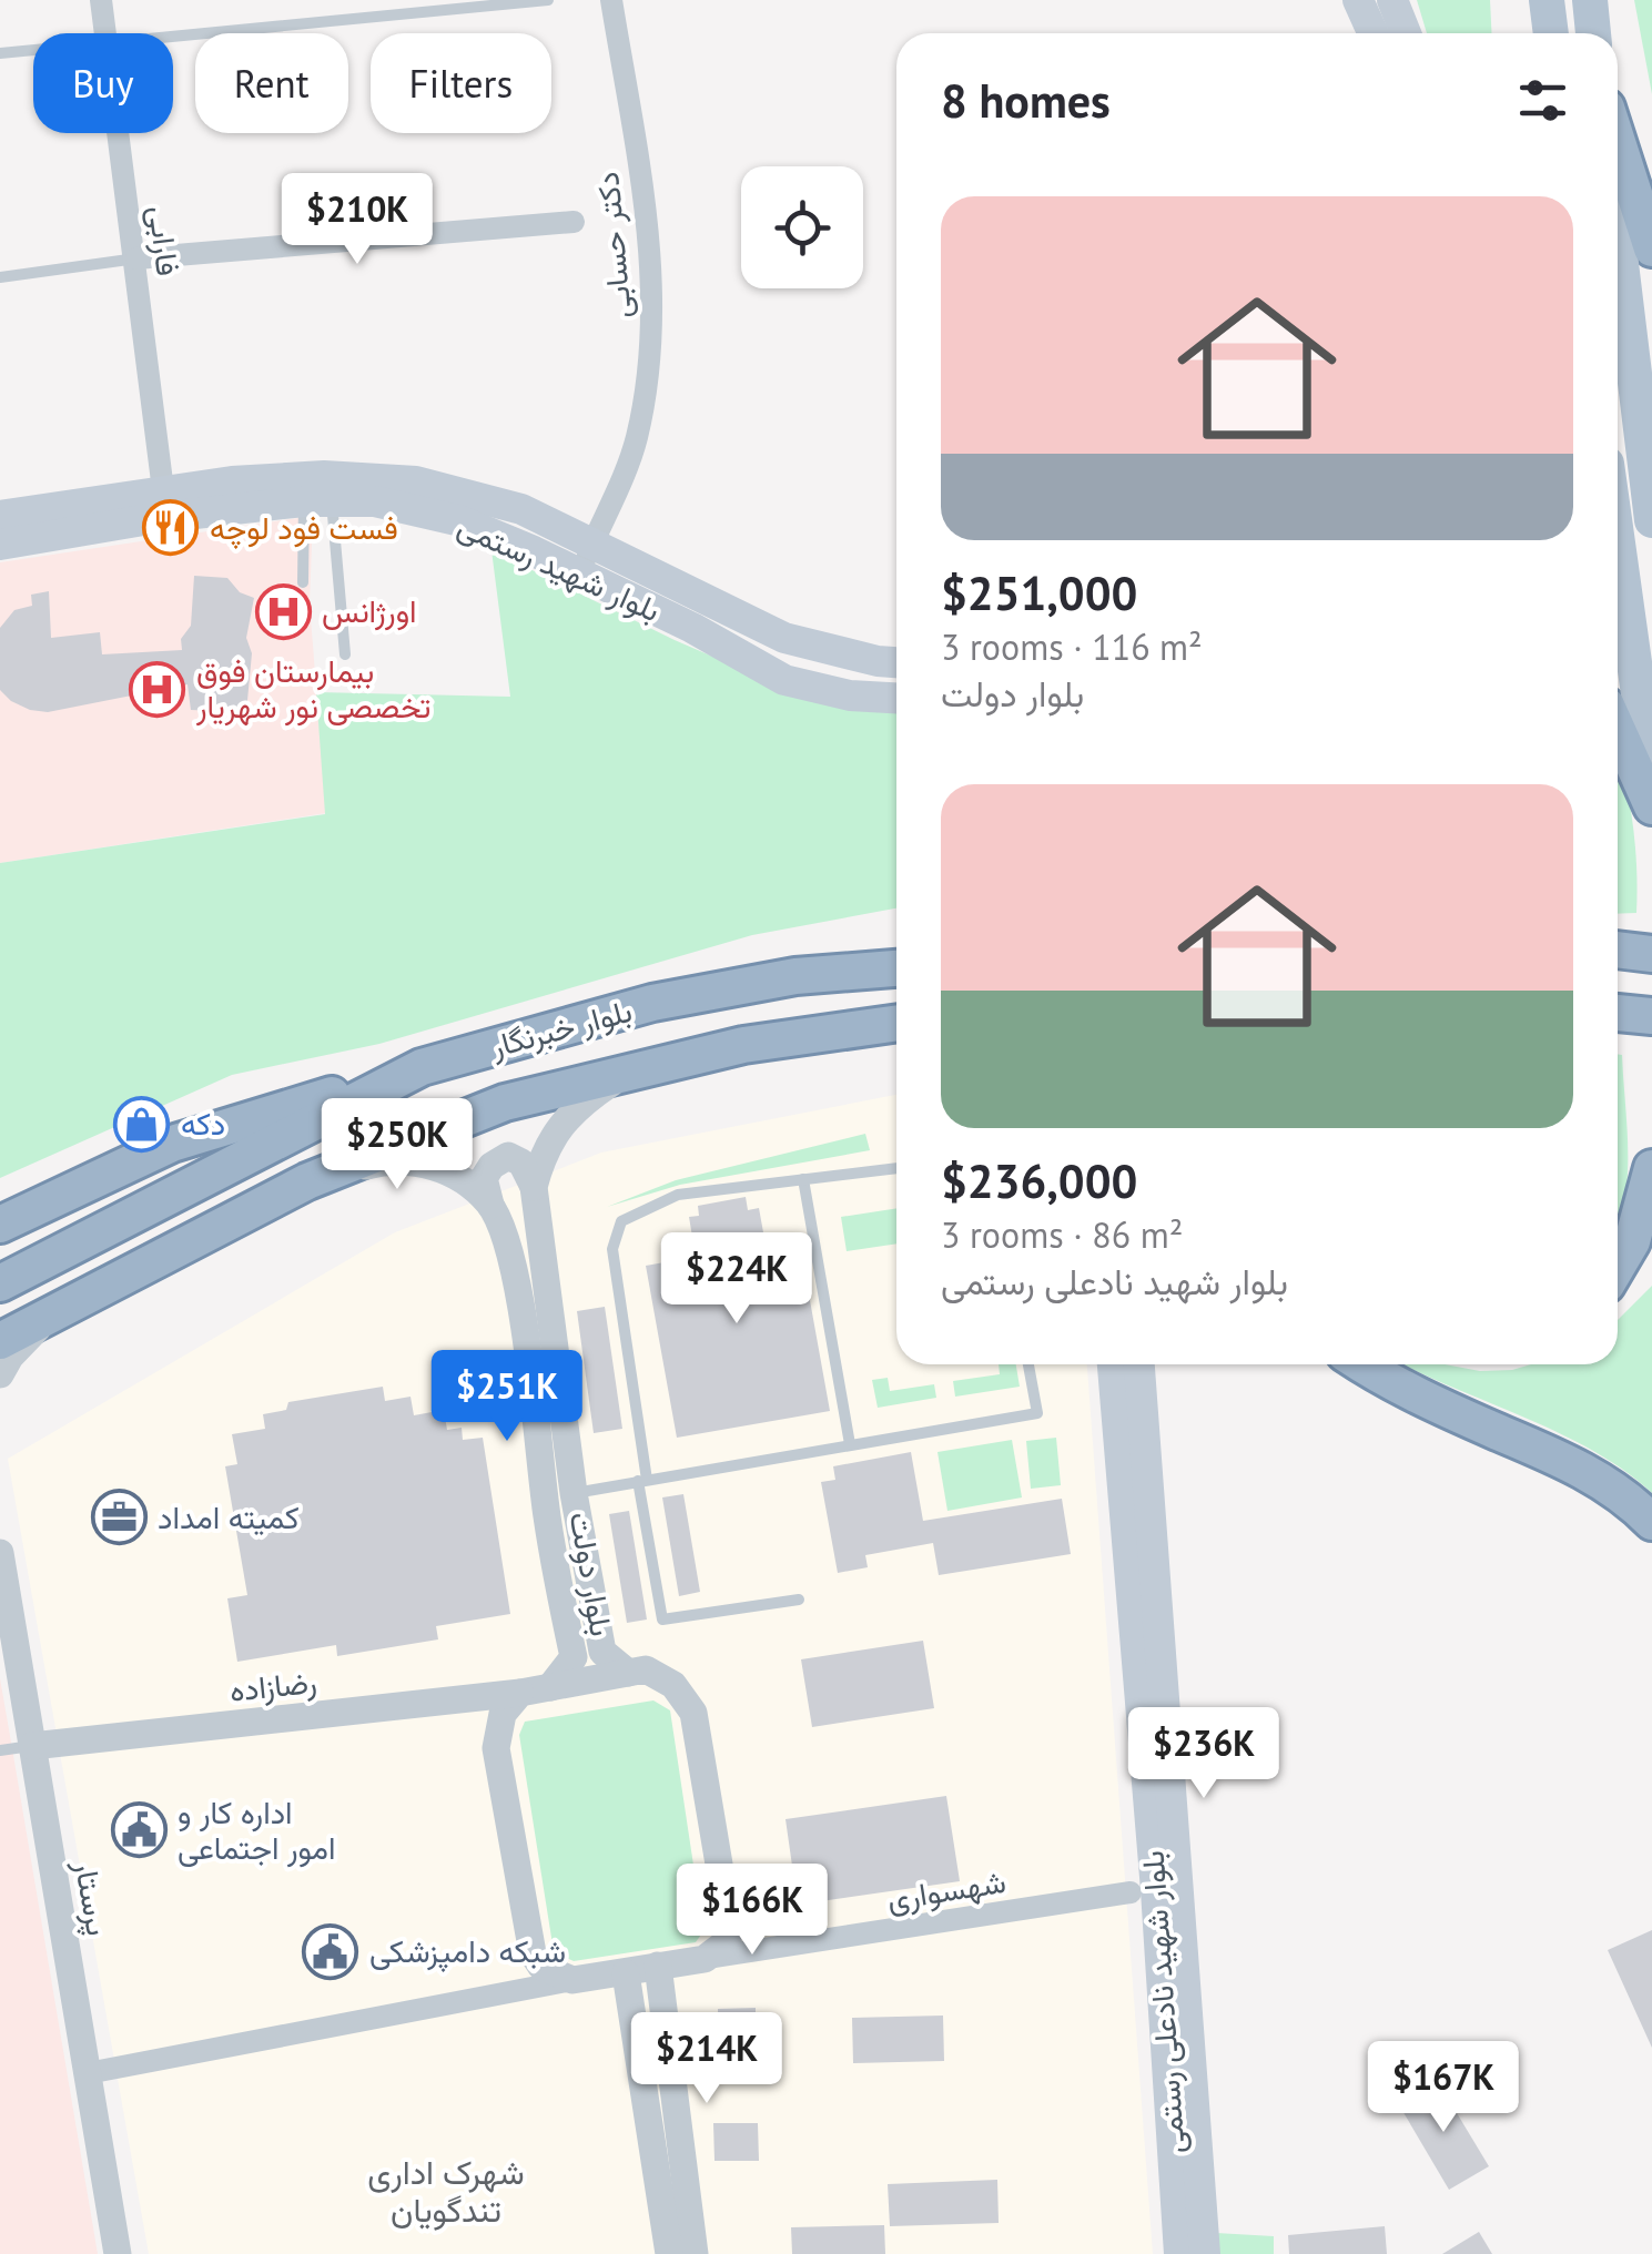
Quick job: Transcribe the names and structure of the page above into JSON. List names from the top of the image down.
{
  "streets": {
    "highway": ["بلوار خبرنگار"],
    "main road": ["بلوار شهید رستمی", "بلوار شهید نادعلی رستمی"],
    "street": [
      "فارابی",
      "دکتر حسابی",
      "بلوار دولت",
      "رضازاده",
      "شهسواری",
      "پرستار"
    ]
  },
  "crossings": [
    ["فارابی", "بلوار شهید رستمی"],
    ["دکتر حسابی", "بلوار شهید رستمی"],
    ["بلوار خبرنگار", "بلوار دولت"],
    ["بلوار دولت", "رضازاده"],
    ["رضازاده", "پرستار"]
  ],
  "districts": ["شهرک اداری تندگویان"],
  "places": {
    "restaurant": ["فست فود لوچه"],
    "hospital": ["اورژانس", "بیمارستان فوق تخصصی نور شهریار"],
    "shop": ["دکه"],
    "office": ["کمیته امداد"],
    "public building": ["اداره کار و امور اجتماعی", "شبکه دامپزشکی"]
  },
  "page": {
    "chip": ["Buy", "Rent", "Filters"],
    "heading": "8 homes",
    "list": [
      {
        "name": "$251,000",
        "note": "3 rooms · 116 m² · بلوار دولت"
      },
      {
        "name": "$236,000",
        "note": "3 rooms · 86 m² · بلوار شهید نادعلی رستمی"
      }
    ],
    "price": [
      "$210K",
      "$250K",
      "$224K",
      "$251K",
      "$236K",
      "$166K",
      "$214K",
      "$167K"
    ]
  }
}
